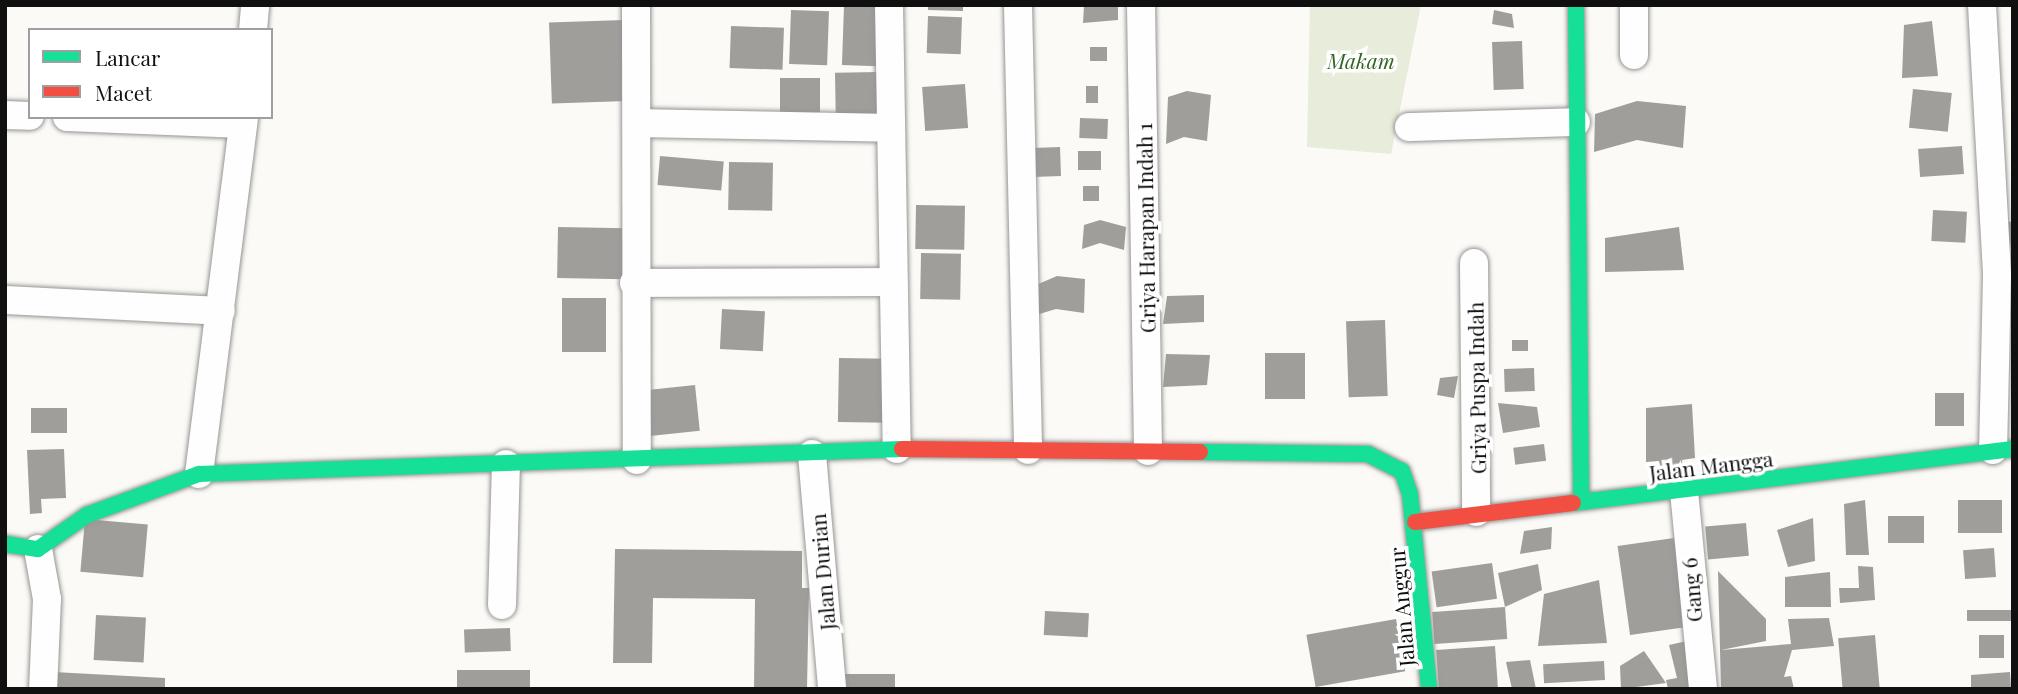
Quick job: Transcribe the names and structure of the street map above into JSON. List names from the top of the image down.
{
  "streets": {
    "street": [
      "Griya Harapan Indah 1",
      "Griya Puspa Indah",
      "Jalan Mangga",
      "Jalan Durian",
      "Gang 6",
      "Jalan Anggur"
    ]
  },
  "crossings": [
    ["Griya Harapan Indah 1", "Jalan Anggur"],
    ["Griya Puspa Indah", "Jalan Mangga"],
    ["Jalan Mangga", "Gang 6"],
    ["Jalan Mangga", "Jalan Anggur"],
    ["Jalan Durian", "Jalan Anggur"]
  ],
  "parks": ["Makam"],
  "legend": ["Lancar", "Macet"]
}
